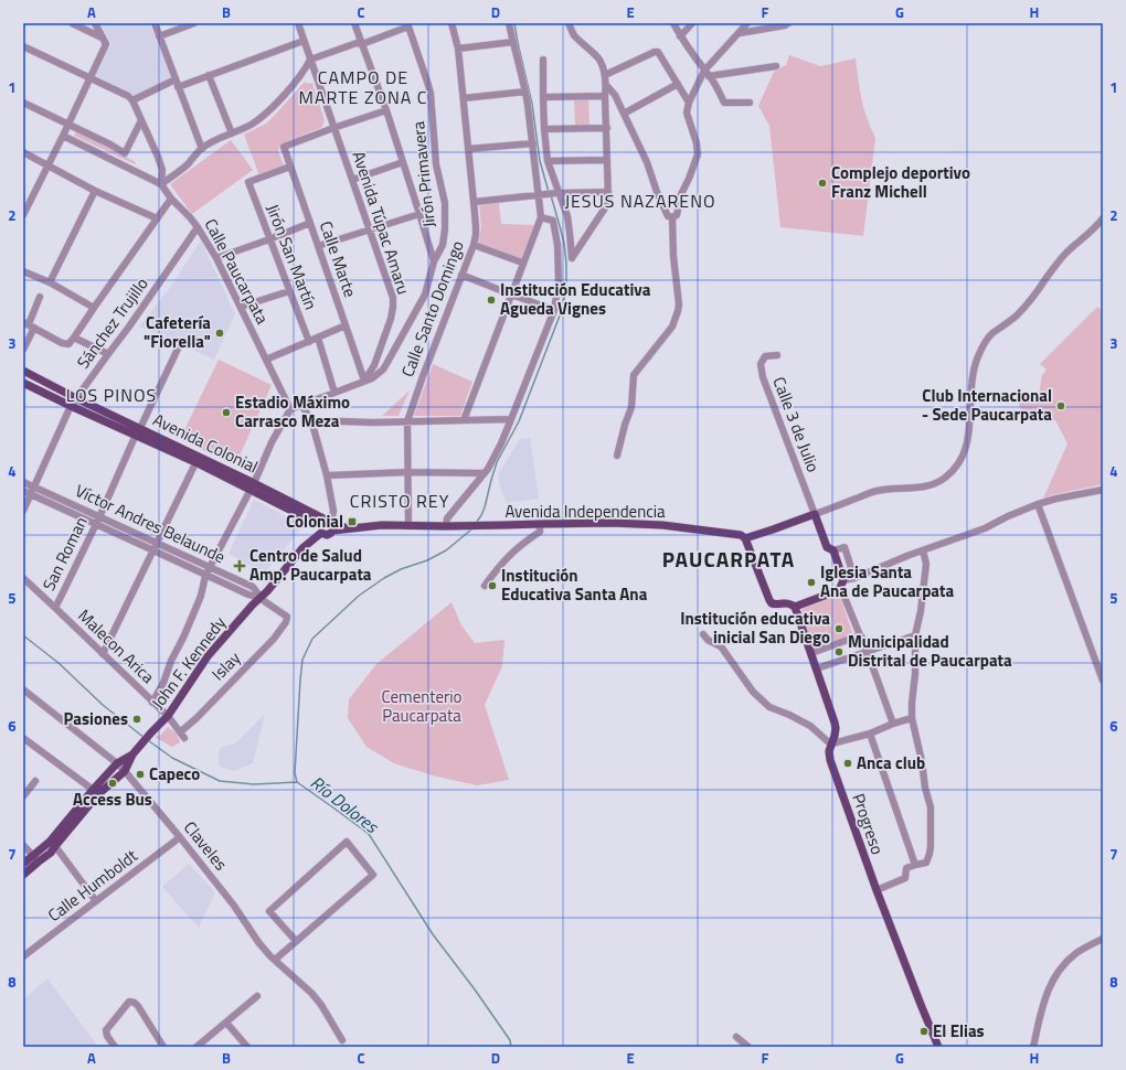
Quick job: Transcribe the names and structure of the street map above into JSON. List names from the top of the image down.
{
  "streets": {
    "main road": [
      "Avenida Colonial",
      "Avenida Independencia",
      "John F. Kennedy",
      "Progreso"
    ],
    "street": [
      "Jirón Primavera",
      "Avenida Túpac Amaru",
      "Jirón San Martín",
      "Calle Marte",
      "Calle Paucarpata",
      "Calle Santo Domingo",
      "Sánchez Trujillo",
      "Calle 3 de Julio",
      "Víctor Andres Belaunde",
      "San Roman",
      "Malecon Arica",
      "Islay",
      "Claveles",
      "Calle Humboldt"
    ]
  },
  "crossings": [
    ["Jirón Primavera", "Avenida Túpac Amaru"],
    ["Jirón Primavera", "Calle Marte"],
    ["Avenida Túpac Amaru", "Calle Marte"],
    ["Jirón San Martín", "Calle Marte"],
    ["Calle Paucarpata", "Sánchez Trujillo"],
    ["Calle Santo Domingo", "Avenida Independencia"],
    ["Sánchez Trujillo", "Avenida Colonial"],
    ["Sánchez Trujillo", "Víctor Andres Belaunde"],
    ["Avenida Colonial", "Avenida Independencia"],
    ["Avenida Colonial", "San Roman"],
    ["Avenida Colonial", "John F. Kennedy"],
    ["Avenida Independencia", "John F. Kennedy"],
    ["Víctor Andres Belaunde", "San Roman"],
    ["Víctor Andres Belaunde", "John F. Kennedy"],
    ["Víctor Andres Belaunde", "Islay"],
    ["San Roman", "Malecon Arica"],
    ["Malecon Arica", "John F. Kennedy"],
    ["Malecon Arica", "Islay"],
    ["Claveles", "Calle Humboldt"]
  ],
  "districts": [
    "CAMPO DE MARTE ZONA C",
    "JESUS NAZARENO",
    "LOS PINOS",
    "CRISTO REY",
    "PAUCARPATA"
  ],
  "water": ["Río Dolores"],
  "parks": ["Cementerio Paucarpata"],
  "places": {
    "other": [
      "Complejo deportivo Franz Michell",
      "Institución Educativa Agueda Vignes",
      "Cafetería \"Fiorella\"",
      "Club Internacional - Sede Paucarpata",
      "Estadio Máximo Carrasco Meza",
      "Iglesia Santa Ana de Paucarpata",
      "Institución Educativa Santa Ana",
      "Institución educativa inicial San Diego",
      "Municipalidad Distrital de Paucarpata",
      "Pasiones",
      "Anca club",
      "Capeco",
      "Access Bus",
      "El Elias"
    ],
    "transit": ["Colonial"],
    "health": ["Centro de Salud Amp. Paucarpata"]
  },
  "grid": {
    "columns": [
      "A",
      "B",
      "C",
      "D",
      "E",
      "F",
      "G",
      "H"
    ],
    "rows": [
      "1",
      "2",
      "3",
      "4",
      "5",
      "6",
      "7",
      "8"
    ]
  }
}
